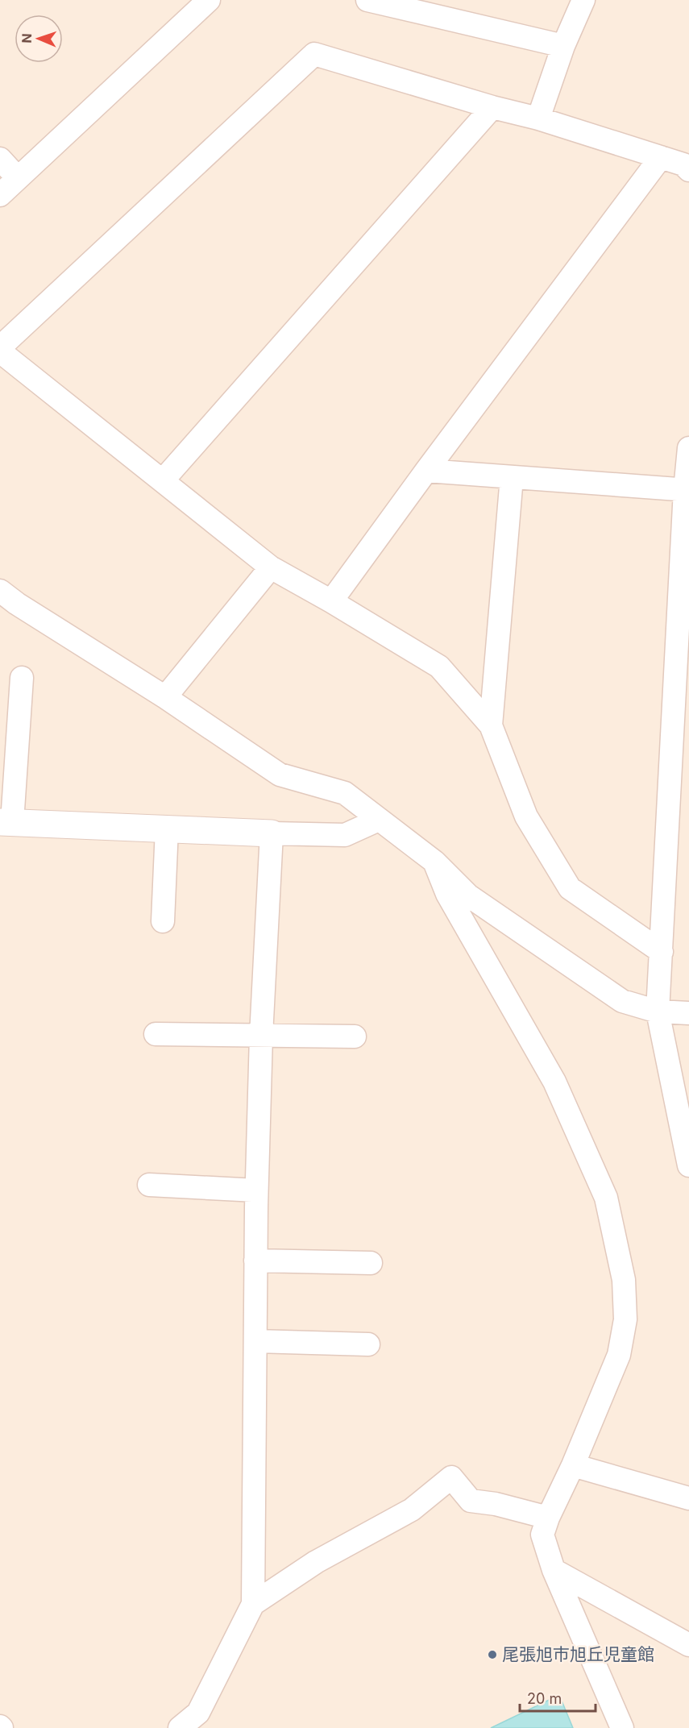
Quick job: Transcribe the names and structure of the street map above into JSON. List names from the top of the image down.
{
  "places": ["尾張旭市旭丘児童館"],
  "scale_bar": "20 m",
  "north": "left"
}
